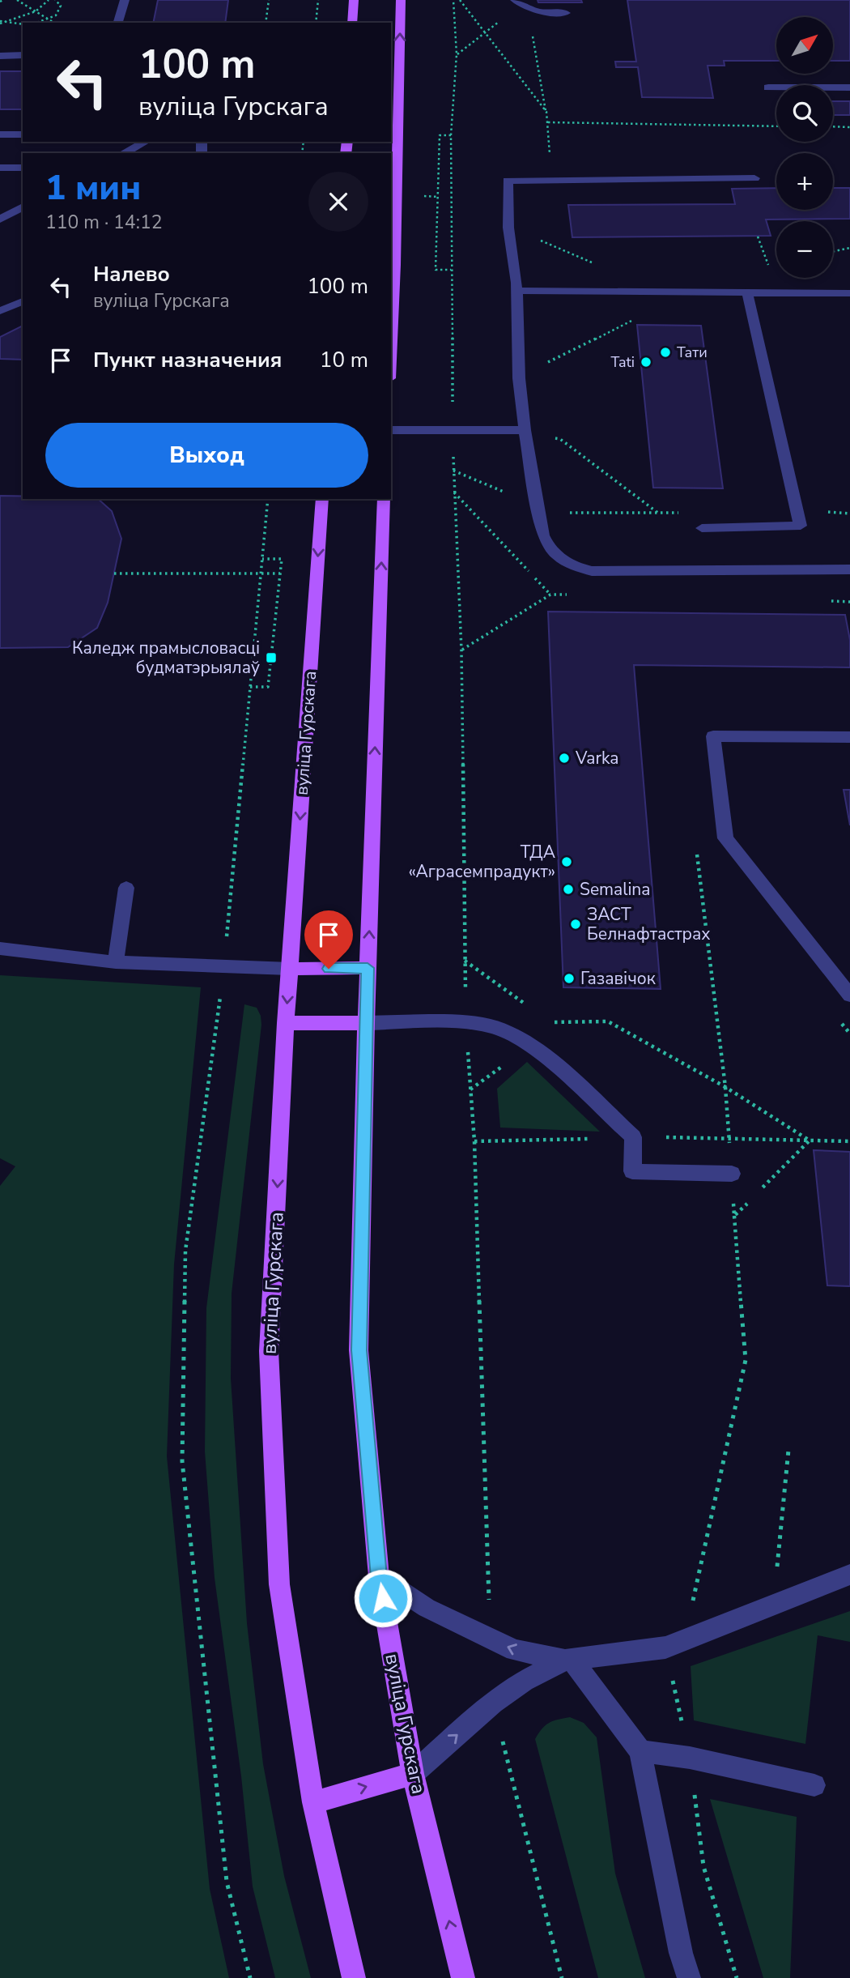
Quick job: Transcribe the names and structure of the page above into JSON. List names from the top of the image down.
{
  "streets": {
    "main road": ["вуліца Гурскага"]
  },
  "places": {
    "other": [
      "Тати",
      "Tati",
      "Varka",
      "ТДА «Аграсемпрадукт»",
      "Semalina",
      "ЗАСТ Белнафтастрах",
      "Газавічок"
    ],
    "transit": ["Каледж прамысловасці будматэрыялаў"]
  },
  "north": "top right",
  "page": {
    "map_buttons": ["+", "−"],
    "turn": ["100 m", "вуліца Гурскага"],
    "heading": ["1 мин", "110 m · 14:12"],
    "list": [
      {
        "name": "Налево",
        "note": "вуліца Гурскага",
        "value": "100 m"
      },
      {
        "name": "Пункт назначения",
        "value": "10 m"
      }
    ],
    "buttons": "Выход"
  }
}
